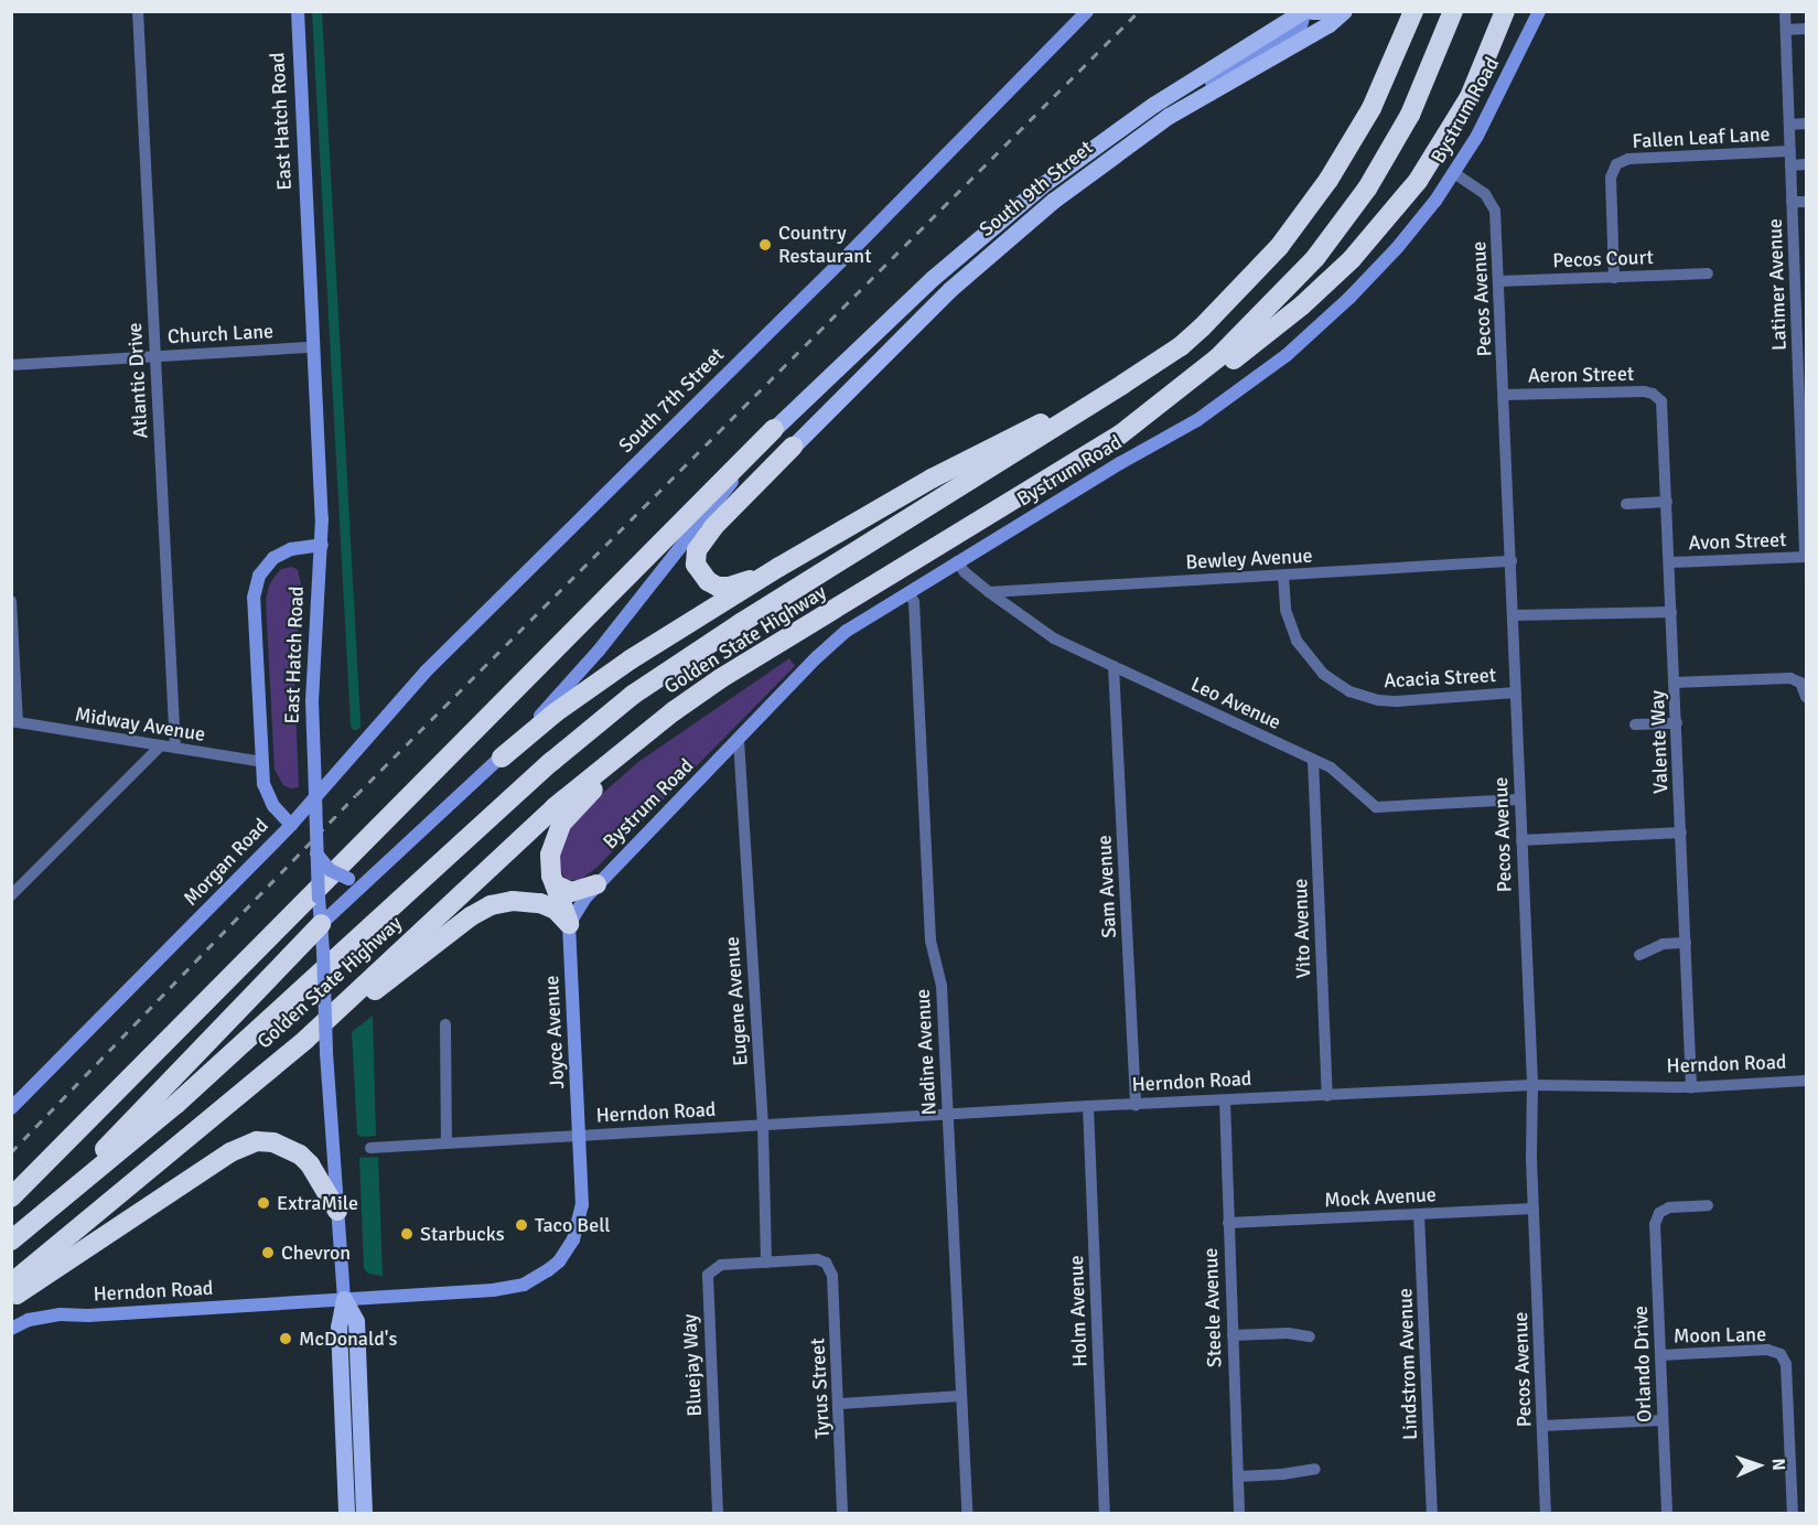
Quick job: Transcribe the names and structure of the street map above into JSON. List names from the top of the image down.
{
  "streets": {
    "highway": ["Golden State Highway"],
    "main road": ["East Hatch Road", "South 9th Street"],
    "street": [
      "Bystrum Road",
      "Fallen Leaf Lane",
      "Pecos Court",
      "Latimer Avenue",
      "Pecos Avenue",
      "Church Lane",
      "Aeron Street",
      "Atlantic Drive",
      "South 7th Street",
      "Avon Street",
      "Bewley Avenue",
      "Acacia Street",
      "Leo Avenue",
      "Midway Avenue",
      "Valente Way",
      "Morgan Road",
      "Sam Avenue",
      "Vito Avenue",
      "Eugene Avenue",
      "Joyce Avenue",
      "Nadine Avenue",
      "Herndon Road",
      "Mock Avenue",
      "Steele Avenue",
      "Holm Avenue",
      "Moon Lane",
      "Lindstrom Avenue",
      "Orlando Drive",
      "Bluejay Way",
      "Tyrus Street"
    ]
  },
  "crossings": [
    ["Bystrum Road", "Pecos Avenue"],
    ["Bystrum Road", "Leo Avenue"],
    ["Bystrum Road", "Eugene Avenue"],
    ["Bystrum Road", "Joyce Avenue"],
    ["Bystrum Road", "Nadine Avenue"],
    ["East Hatch Road", "Church Lane"],
    ["East Hatch Road", "Morgan Road"],
    ["East Hatch Road", "Herndon Road"],
    ["Fallen Leaf Lane", "Pecos Court"],
    ["Fallen Leaf Lane", "Latimer Avenue"],
    ["Pecos Court", "Pecos Avenue"],
    ["Latimer Avenue", "Avon Street"],
    ["Pecos Avenue", "Aeron Street"],
    ["Pecos Avenue", "Bewley Avenue"],
    ["Pecos Avenue", "Acacia Street"],
    ["Pecos Avenue", "Leo Avenue"],
    ["Pecos Avenue", "Herndon Road"],
    ["Pecos Avenue", "Mock Avenue"],
    ["Church Lane", "Atlantic Drive"],
    ["Aeron Street", "Valente Way"],
    ["Atlantic Drive", "Midway Avenue"],
    ["South 7th Street", "Morgan Road"],
    ["Avon Street", "Valente Way"],
    ["Bewley Avenue", "Acacia Street"],
    ["Bewley Avenue", "Leo Avenue"],
    ["Leo Avenue", "Sam Avenue"],
    ["Leo Avenue", "Vito Avenue"],
    ["Midway Avenue", "Morgan Road"],
    ["Valente Way", "Herndon Road"],
    ["Sam Avenue", "Herndon Road"],
    ["Vito Avenue", "Herndon Road"],
    ["Eugene Avenue", "Herndon Road"],
    ["Eugene Avenue", "Bluejay Way"],
    ["Eugene Avenue", "Tyrus Street"],
    ["Joyce Avenue", "Herndon Road"],
    ["Nadine Avenue", "Herndon Road"],
    ["Herndon Road", "Steele Avenue"],
    ["Herndon Road", "Holm Avenue"],
    ["Mock Avenue", "Steele Avenue"],
    ["Mock Avenue", "Lindstrom Avenue"],
    ["Moon Lane", "Orlando Drive"],
    ["Bluejay Way", "Tyrus Street"]
  ],
  "places": [
    "Country Restaurant",
    "ExtraMile",
    "Taco Bell",
    "Starbucks",
    "Chevron",
    "McDonald's"
  ],
  "north": "right"
}
